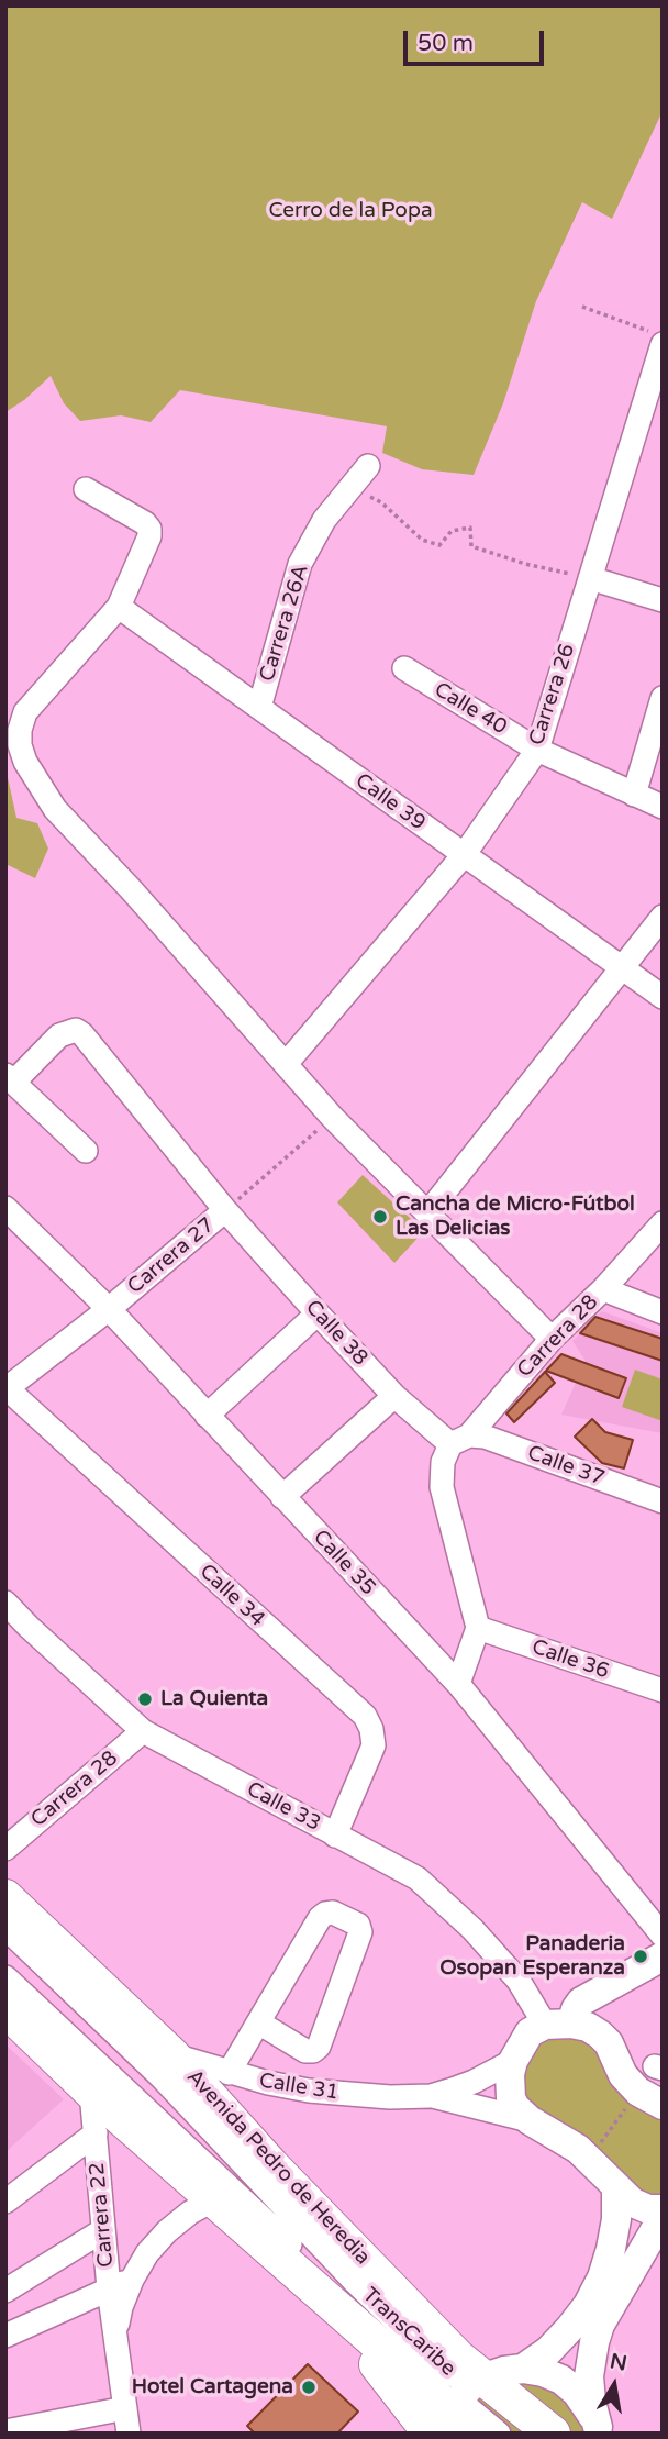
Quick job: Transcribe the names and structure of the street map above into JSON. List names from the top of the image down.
{
  "streets": {
    "highway": ["Avenida Pedro de Heredia"],
    "street": [
      "Carrera 26A",
      "Carrera 26",
      "Calle 40",
      "Calle 39",
      "Carrera 27",
      "Calle 38",
      "Carrera 28",
      "Calle 37",
      "Calle 35",
      "Calle 34",
      "Calle 36",
      "Calle 33",
      "Calle 31",
      "Carrera 22",
      "TransCaribe"
    ]
  },
  "crossings": [
    ["Carrera 26A", "Calle 39"],
    ["Carrera 26", "Calle 40"],
    ["Carrera 26", "Calle 39"],
    ["Carrera 27", "Calle 38"],
    ["Carrera 27", "Calle 35"],
    ["Carrera 27", "Calle 34"],
    ["Calle 38", "Carrera 28"],
    ["Calle 38", "Calle 37"],
    ["Carrera 28", "Calle 37"],
    ["Carrera 28", "Calle 33"],
    ["Calle 34", "Calle 33"],
    ["Calle 31", "Avenida Pedro de Heredia"],
    ["Avenida Pedro de Heredia", "TransCaribe"]
  ],
  "parks": ["Cerro de la Popa"],
  "places": [
    "Cancha de Micro-Fútbol Las Delicias",
    "La Quienta",
    "Panaderia Osopan Esperanza",
    "Hotel Cartagena"
  ],
  "scale_bar": "50 m",
  "north": "top"
}
